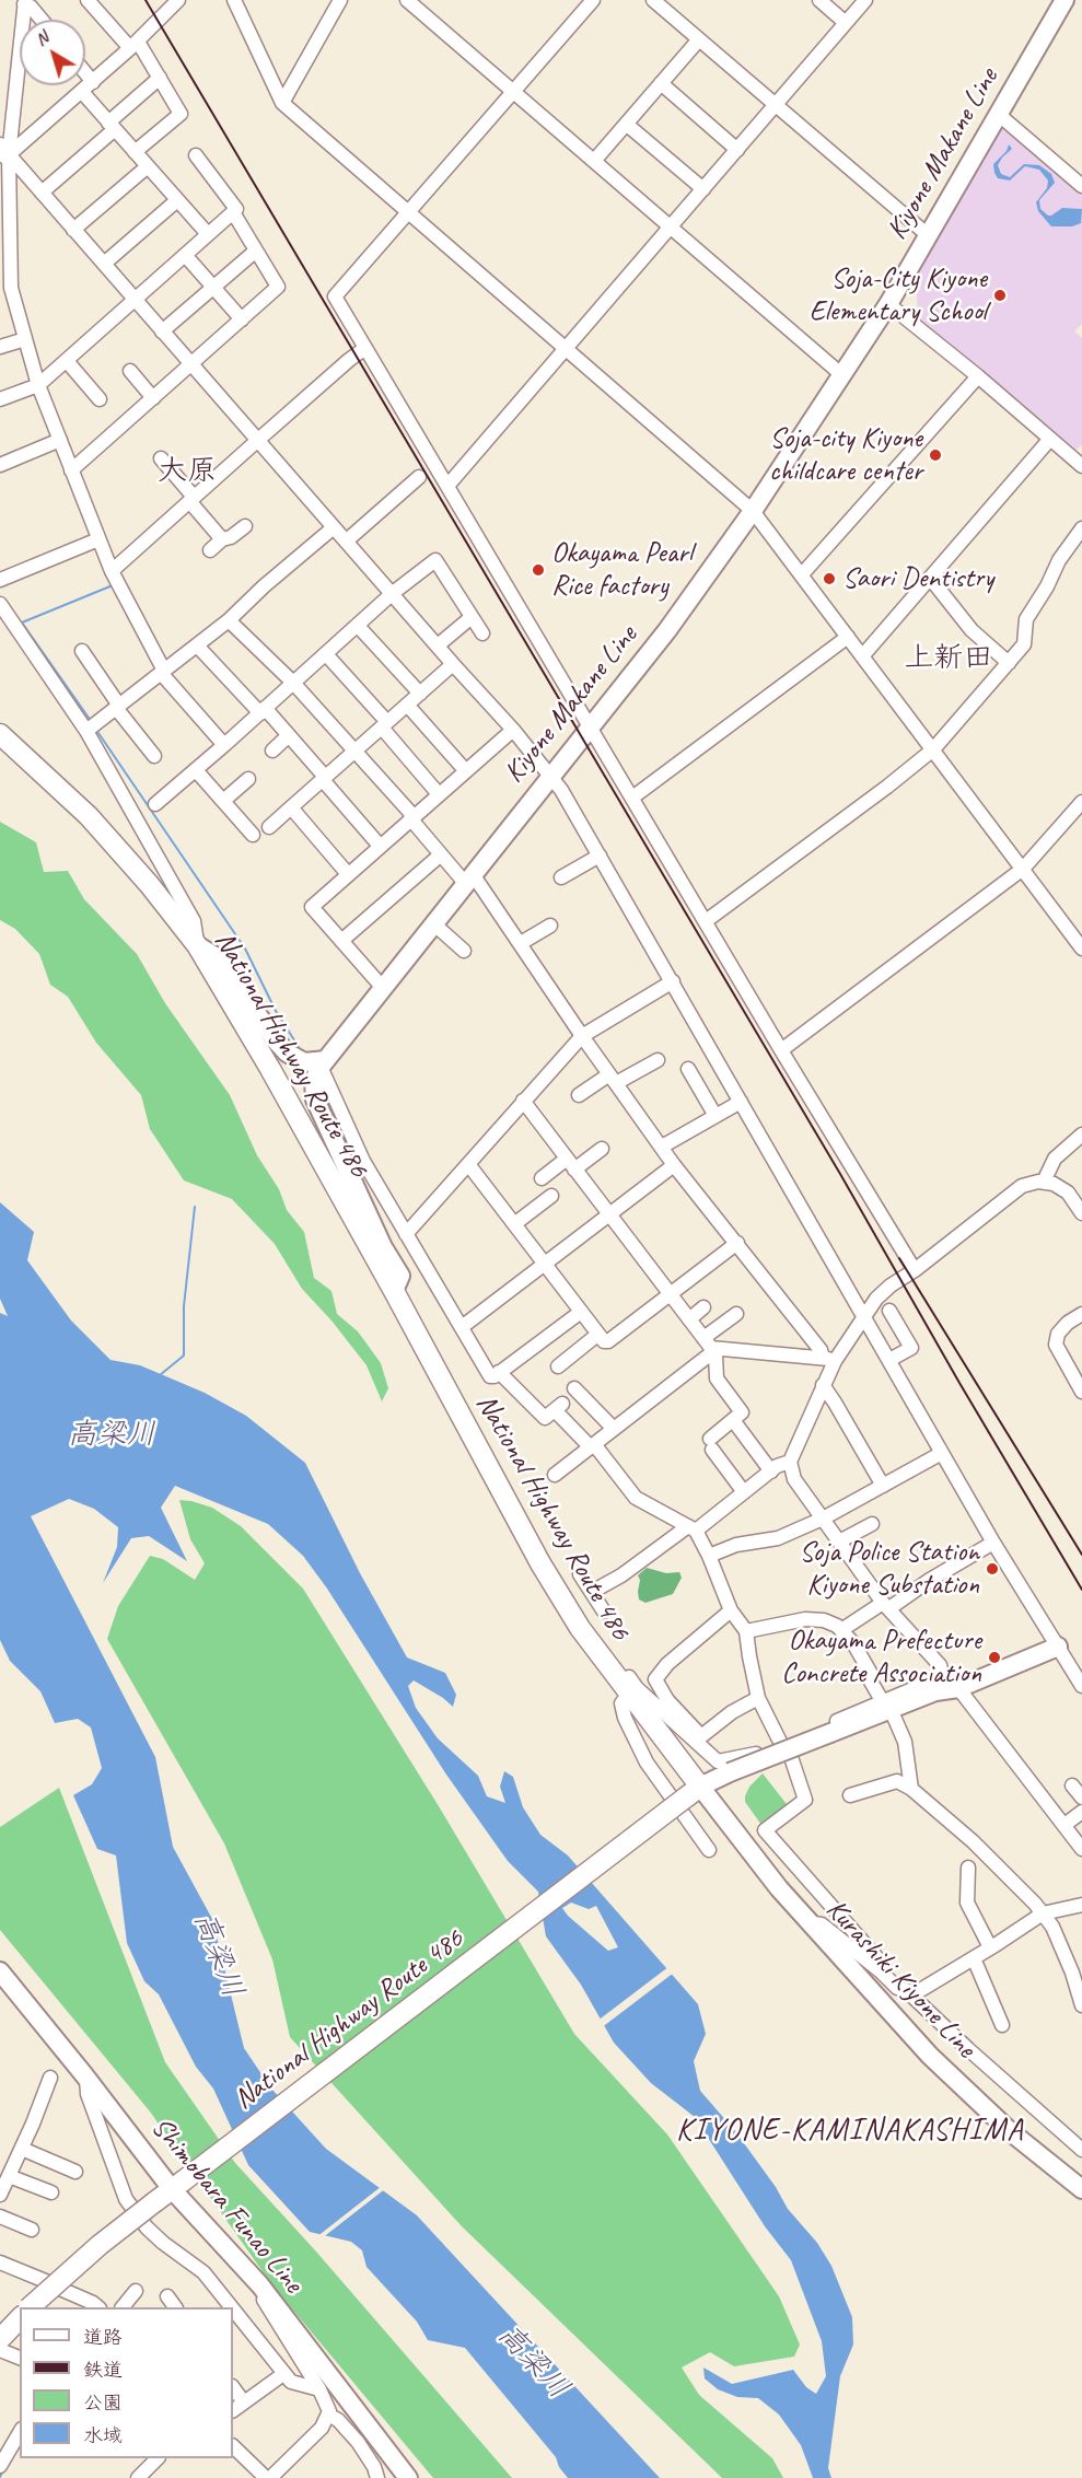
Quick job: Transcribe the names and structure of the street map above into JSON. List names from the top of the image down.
{
  "streets": {
    "highway": ["National Highway Route 486"],
    "main road": ["Kiyone Makane Line", "Kurashiki Kiyone Line", "Shimobara Funao Line"]
  },
  "crossings": [
    ["National Highway Route 486", "Kurashiki Kiyone Line"],
    ["National Highway Route 486", "Shimobara Funao Line"]
  ],
  "districts": ["大原", "上新田", "KIYONE-KAMINAKASHIMA"],
  "water": ["高梁川"],
  "places": [
    "Soja-City Kiyone Elementary School",
    "Soja-city Kiyone childcare center",
    "Okayama Pearl Rice factory",
    "Saori Dentistry",
    "Soja Police Station Kiyone Substation",
    "Okayama Prefecture Concrete Association"
  ],
  "legend": [
    "道路",
    "鉄道",
    "公園",
    "水域"
  ],
  "north": "top left"
}
